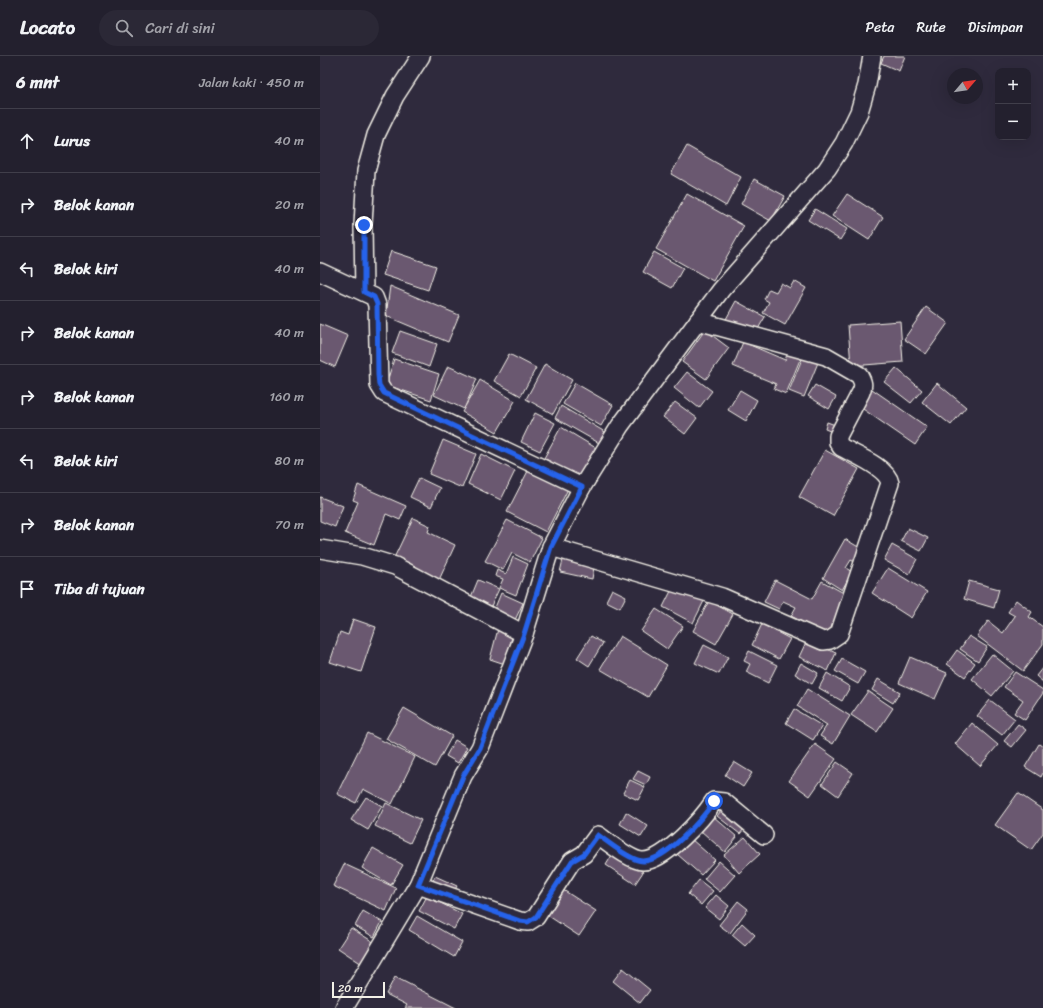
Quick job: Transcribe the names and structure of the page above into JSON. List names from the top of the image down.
{
  "scale_bar": "20 m",
  "north": "top right",
  "page": {
    "header": "Locato",
    "search": "Cari di sini",
    "nav": ["Peta", "Rute", "Disimpan"],
    "heading": ["6 mnt", "Jalan kaki · 450 m"],
    "map_buttons": ["+", "−"],
    "list": [
      ["Lurus", "40 m"],
      ["Belok kanan", "20 m"],
      ["Belok kiri", "40 m"],
      ["Belok kanan", "40 m"],
      ["Belok kanan", "160 m"],
      ["Belok kiri", "80 m"],
      ["Belok kanan", "70 m"],
      "Tiba di tujuan"
    ],
    "scale": "20 m"
  }
}
